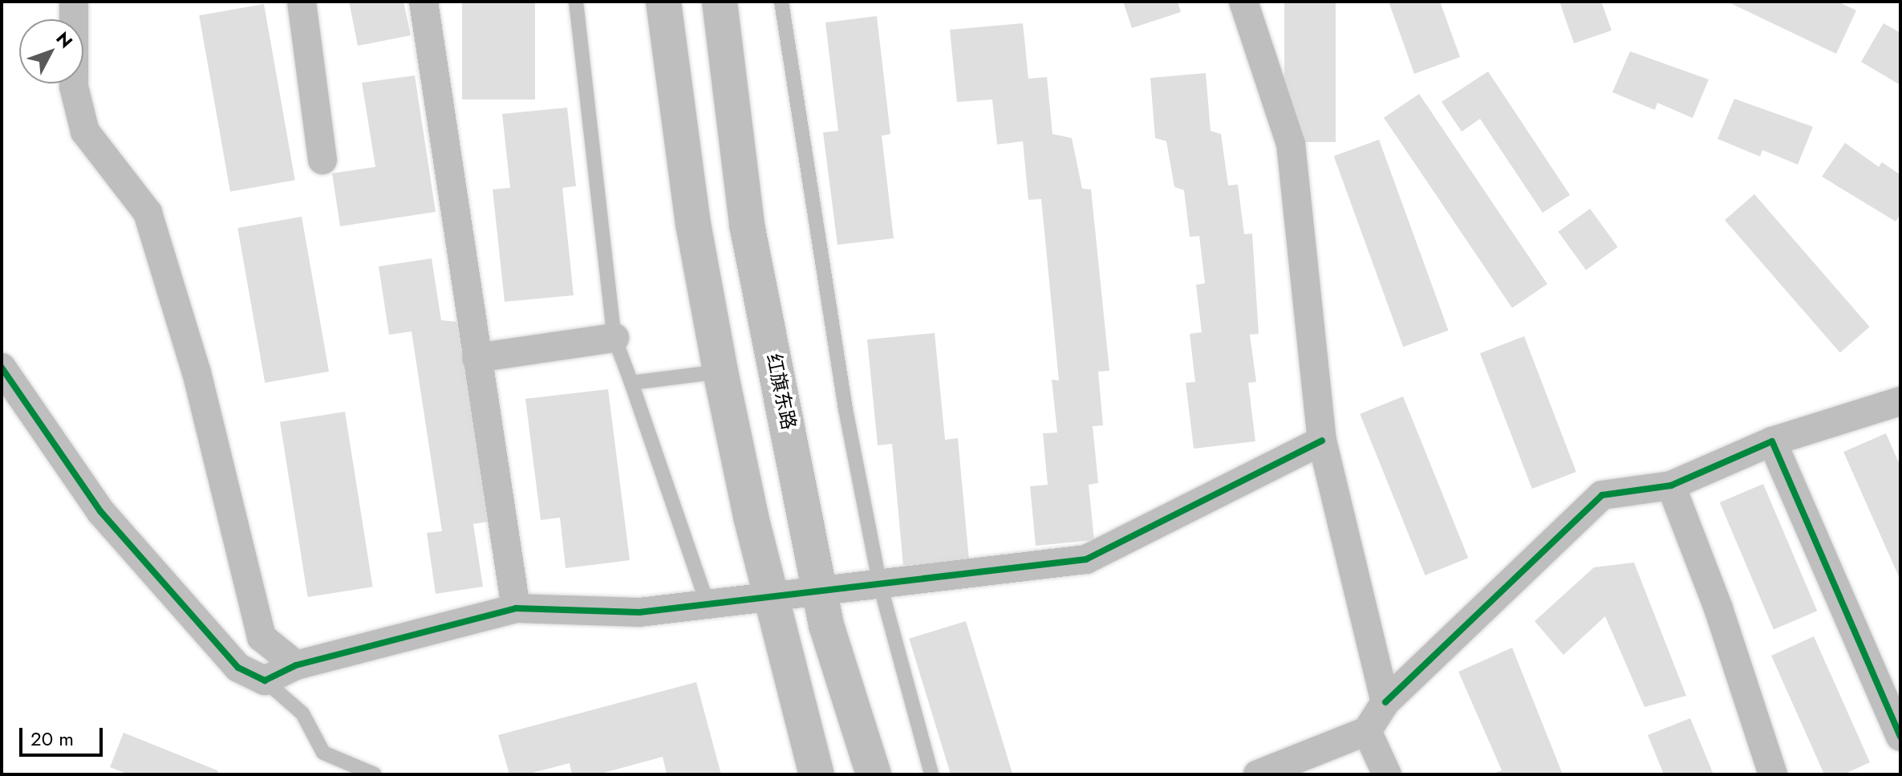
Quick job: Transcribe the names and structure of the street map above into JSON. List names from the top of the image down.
{
  "streets": {
    "main road": ["红旗东路"]
  },
  "scale_bar": "20 m",
  "north": "top right"
}
